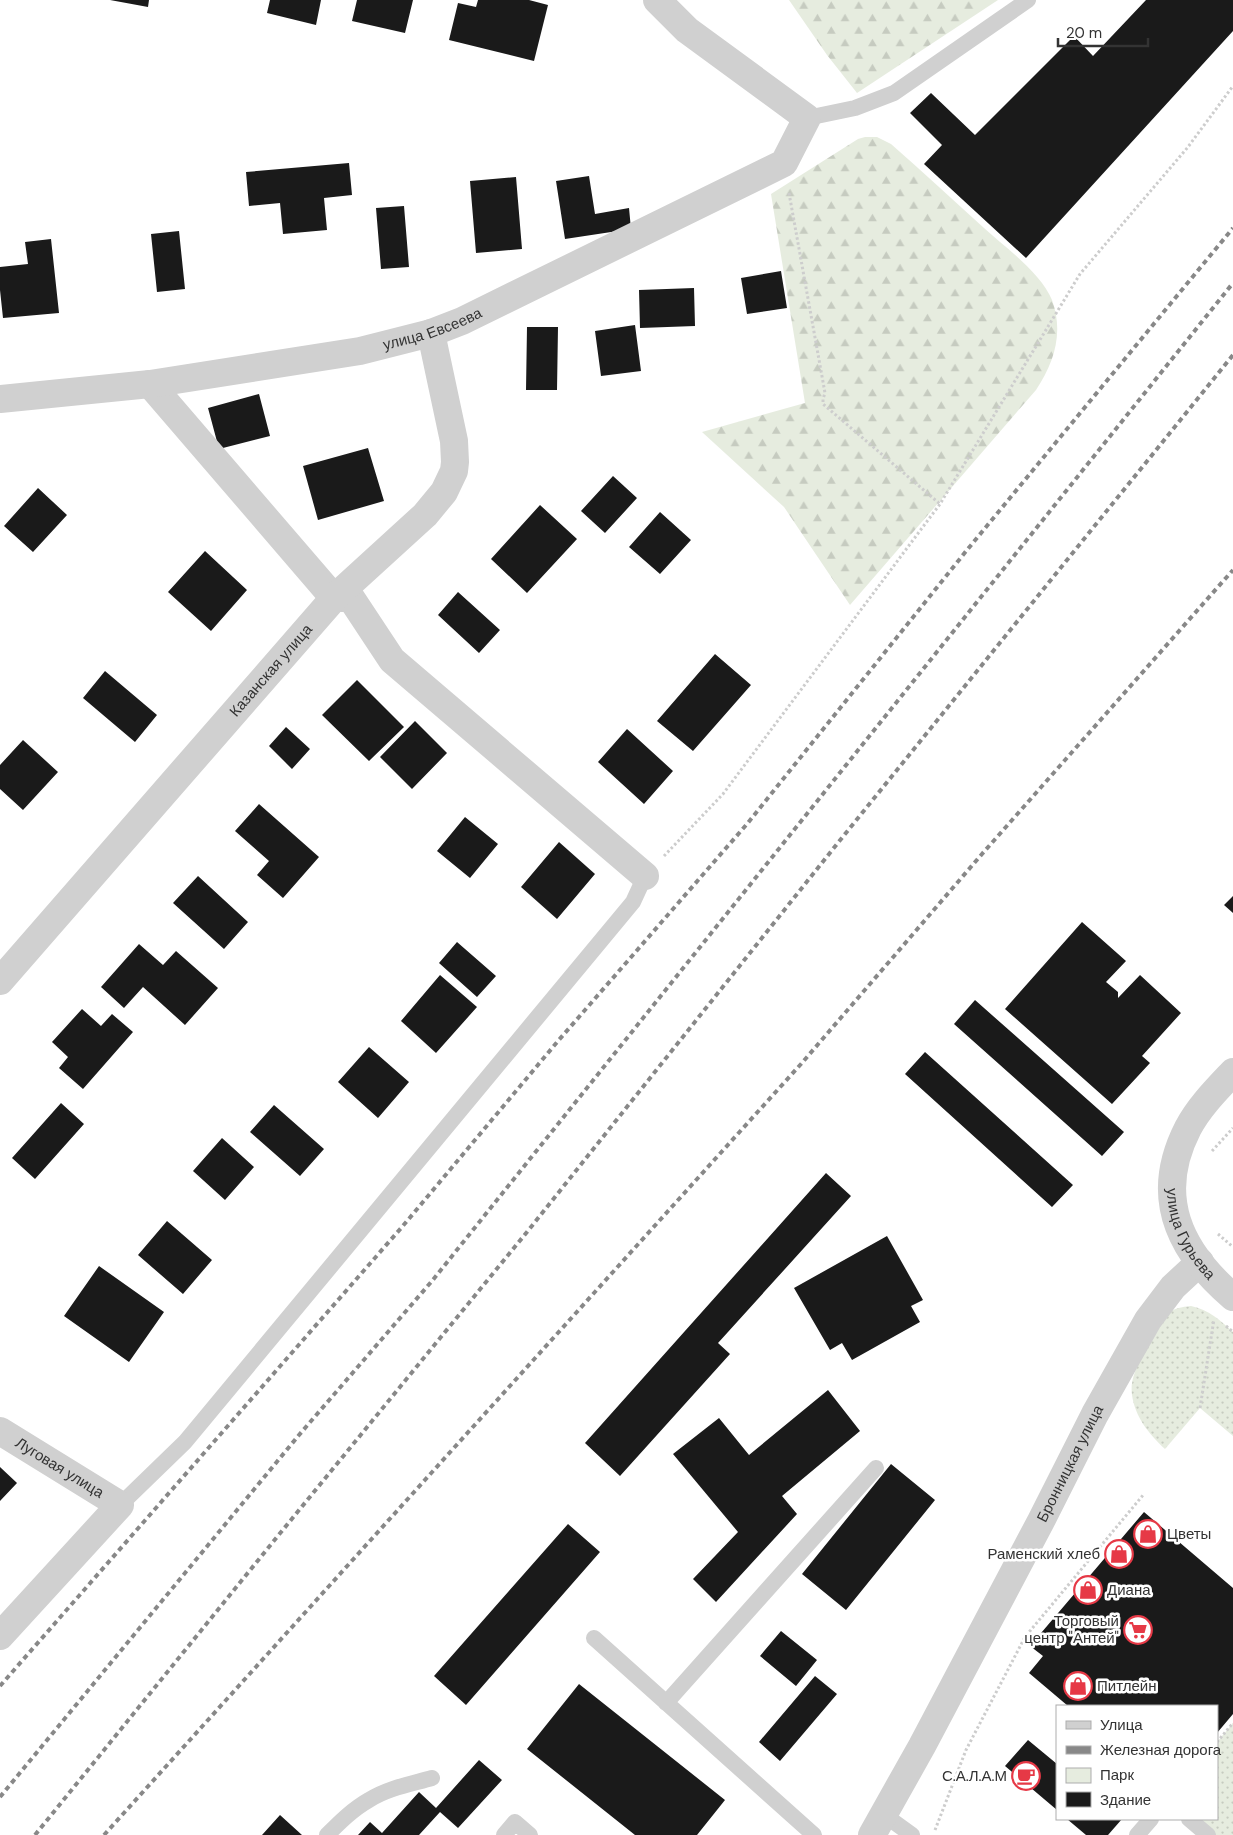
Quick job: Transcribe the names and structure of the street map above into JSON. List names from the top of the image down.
{
  "streets": {
    "street": [
      "улица Евсеева",
      "Казанская улица",
      "улица Гурьева",
      "Бронницкая улица",
      "Луговая улица"
    ]
  },
  "crossings": [
    ["улица Евсеева", "Казанская улица"],
    ["улица Гурьева", "Бронницкая улица"]
  ],
  "places": {
    "shop": [
      "Цветы",
      "Раменский хлеб",
      "Диана",
      "Питлейн"
    ],
    "supermarket": ["Торговый центр \"Антей\""],
    "cafe": ["С.А.Л.А.М"]
  },
  "legend": [
    "Улица",
    "Железная дорога",
    "Парк",
    "Здание"
  ],
  "scale_bar": "20 m"
}
